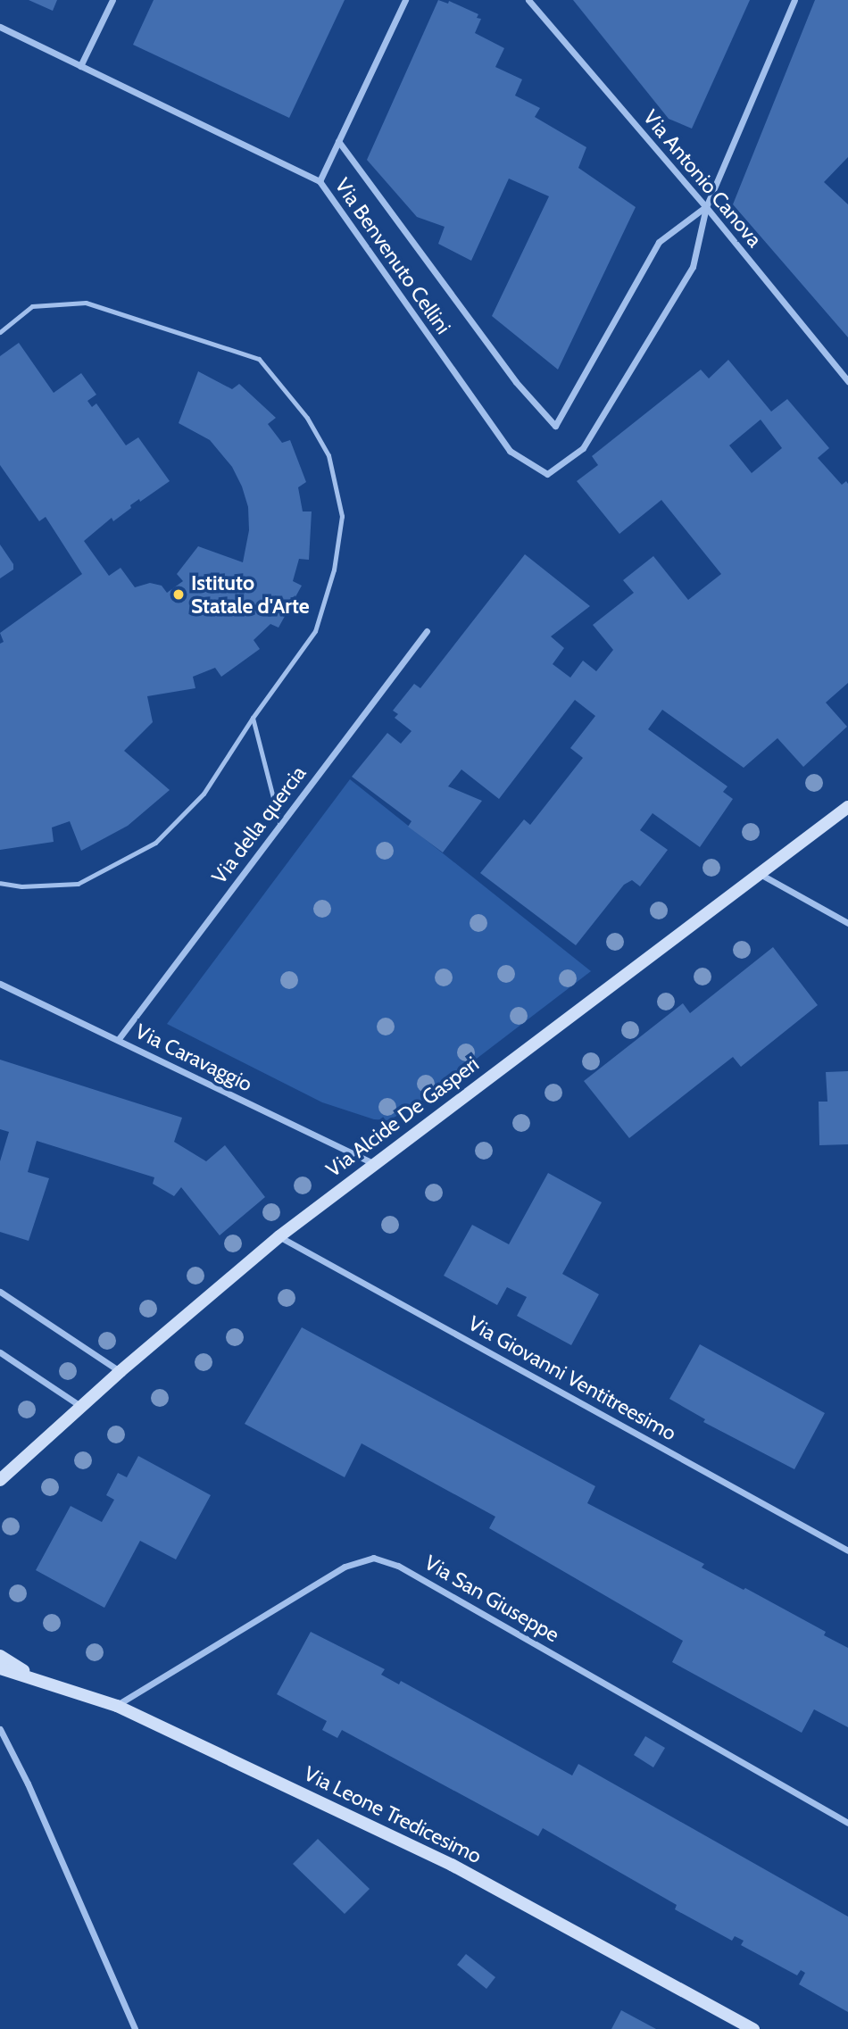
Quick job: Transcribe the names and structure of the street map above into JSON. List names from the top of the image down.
{
  "streets": {
    "street": [
      "Via Antonio Canova",
      "Via Benvenuto Cellini",
      "Via della quercia",
      "Via Caravaggio",
      "Via Alcide De Gasperi",
      "Via Giovanni Ventitreesimo",
      "Via San Giuseppe",
      "Via Leone Tredicesimo"
    ]
  },
  "crossings": [
    ["Via Antonio Canova", "Via Benvenuto Cellini"],
    ["Via della quercia", "Via Caravaggio"],
    ["Via Caravaggio", "Via Alcide De Gasperi"],
    ["Via Alcide De Gasperi", "Via Giovanni Ventitreesimo"],
    ["Via San Giuseppe", "Via Leone Tredicesimo"]
  ],
  "places": ["Istituto Statale d'Arte"]
}
